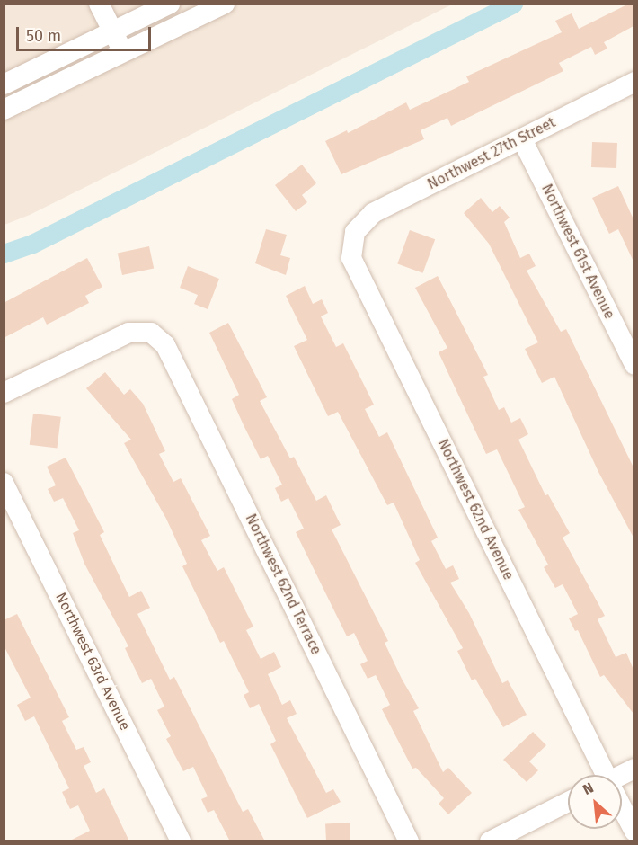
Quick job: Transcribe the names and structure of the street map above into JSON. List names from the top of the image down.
{
  "streets": {
    "street": [
      "Northwest 27th Street",
      "Northwest 61st Avenue",
      "Northwest 62nd Avenue",
      "Northwest 62nd Terrace",
      "Northwest 63rd Avenue"
    ]
  },
  "crossings": [
    ["Northwest 27th Street", "Northwest 61st Avenue"],
    ["Northwest 27th Street", "Northwest 62nd Avenue"]
  ],
  "scale_bar": "50 m",
  "north": "top left"
}
